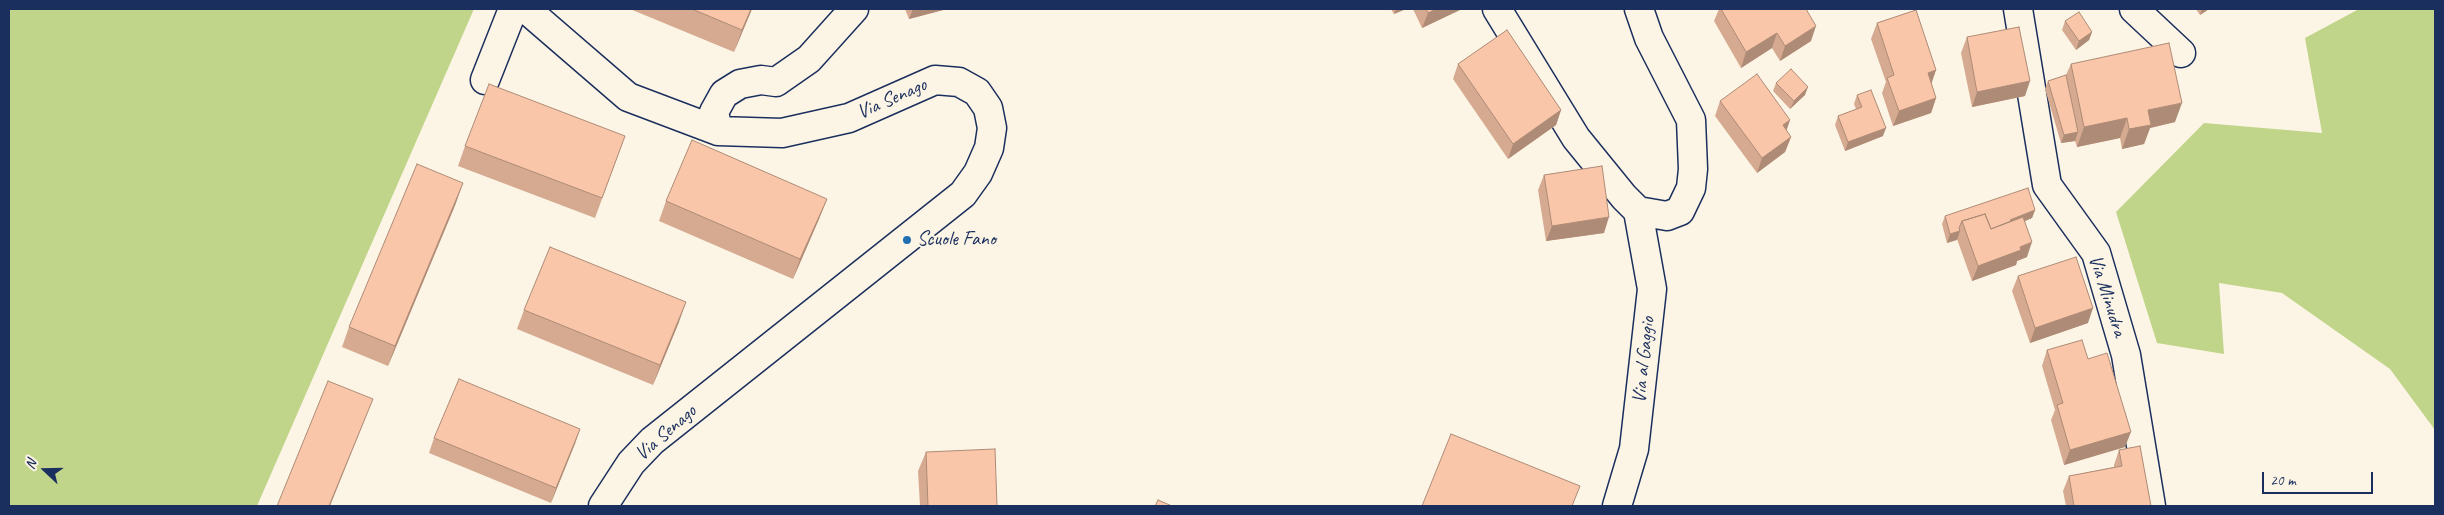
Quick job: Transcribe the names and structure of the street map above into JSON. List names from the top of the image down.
{
  "streets": {
    "street": ["Via Senago", "Via Minudra", "Via al Gaggio"]
  },
  "places": ["Scuole Fano"],
  "scale_bar": "20 m",
  "north": "left"
}
